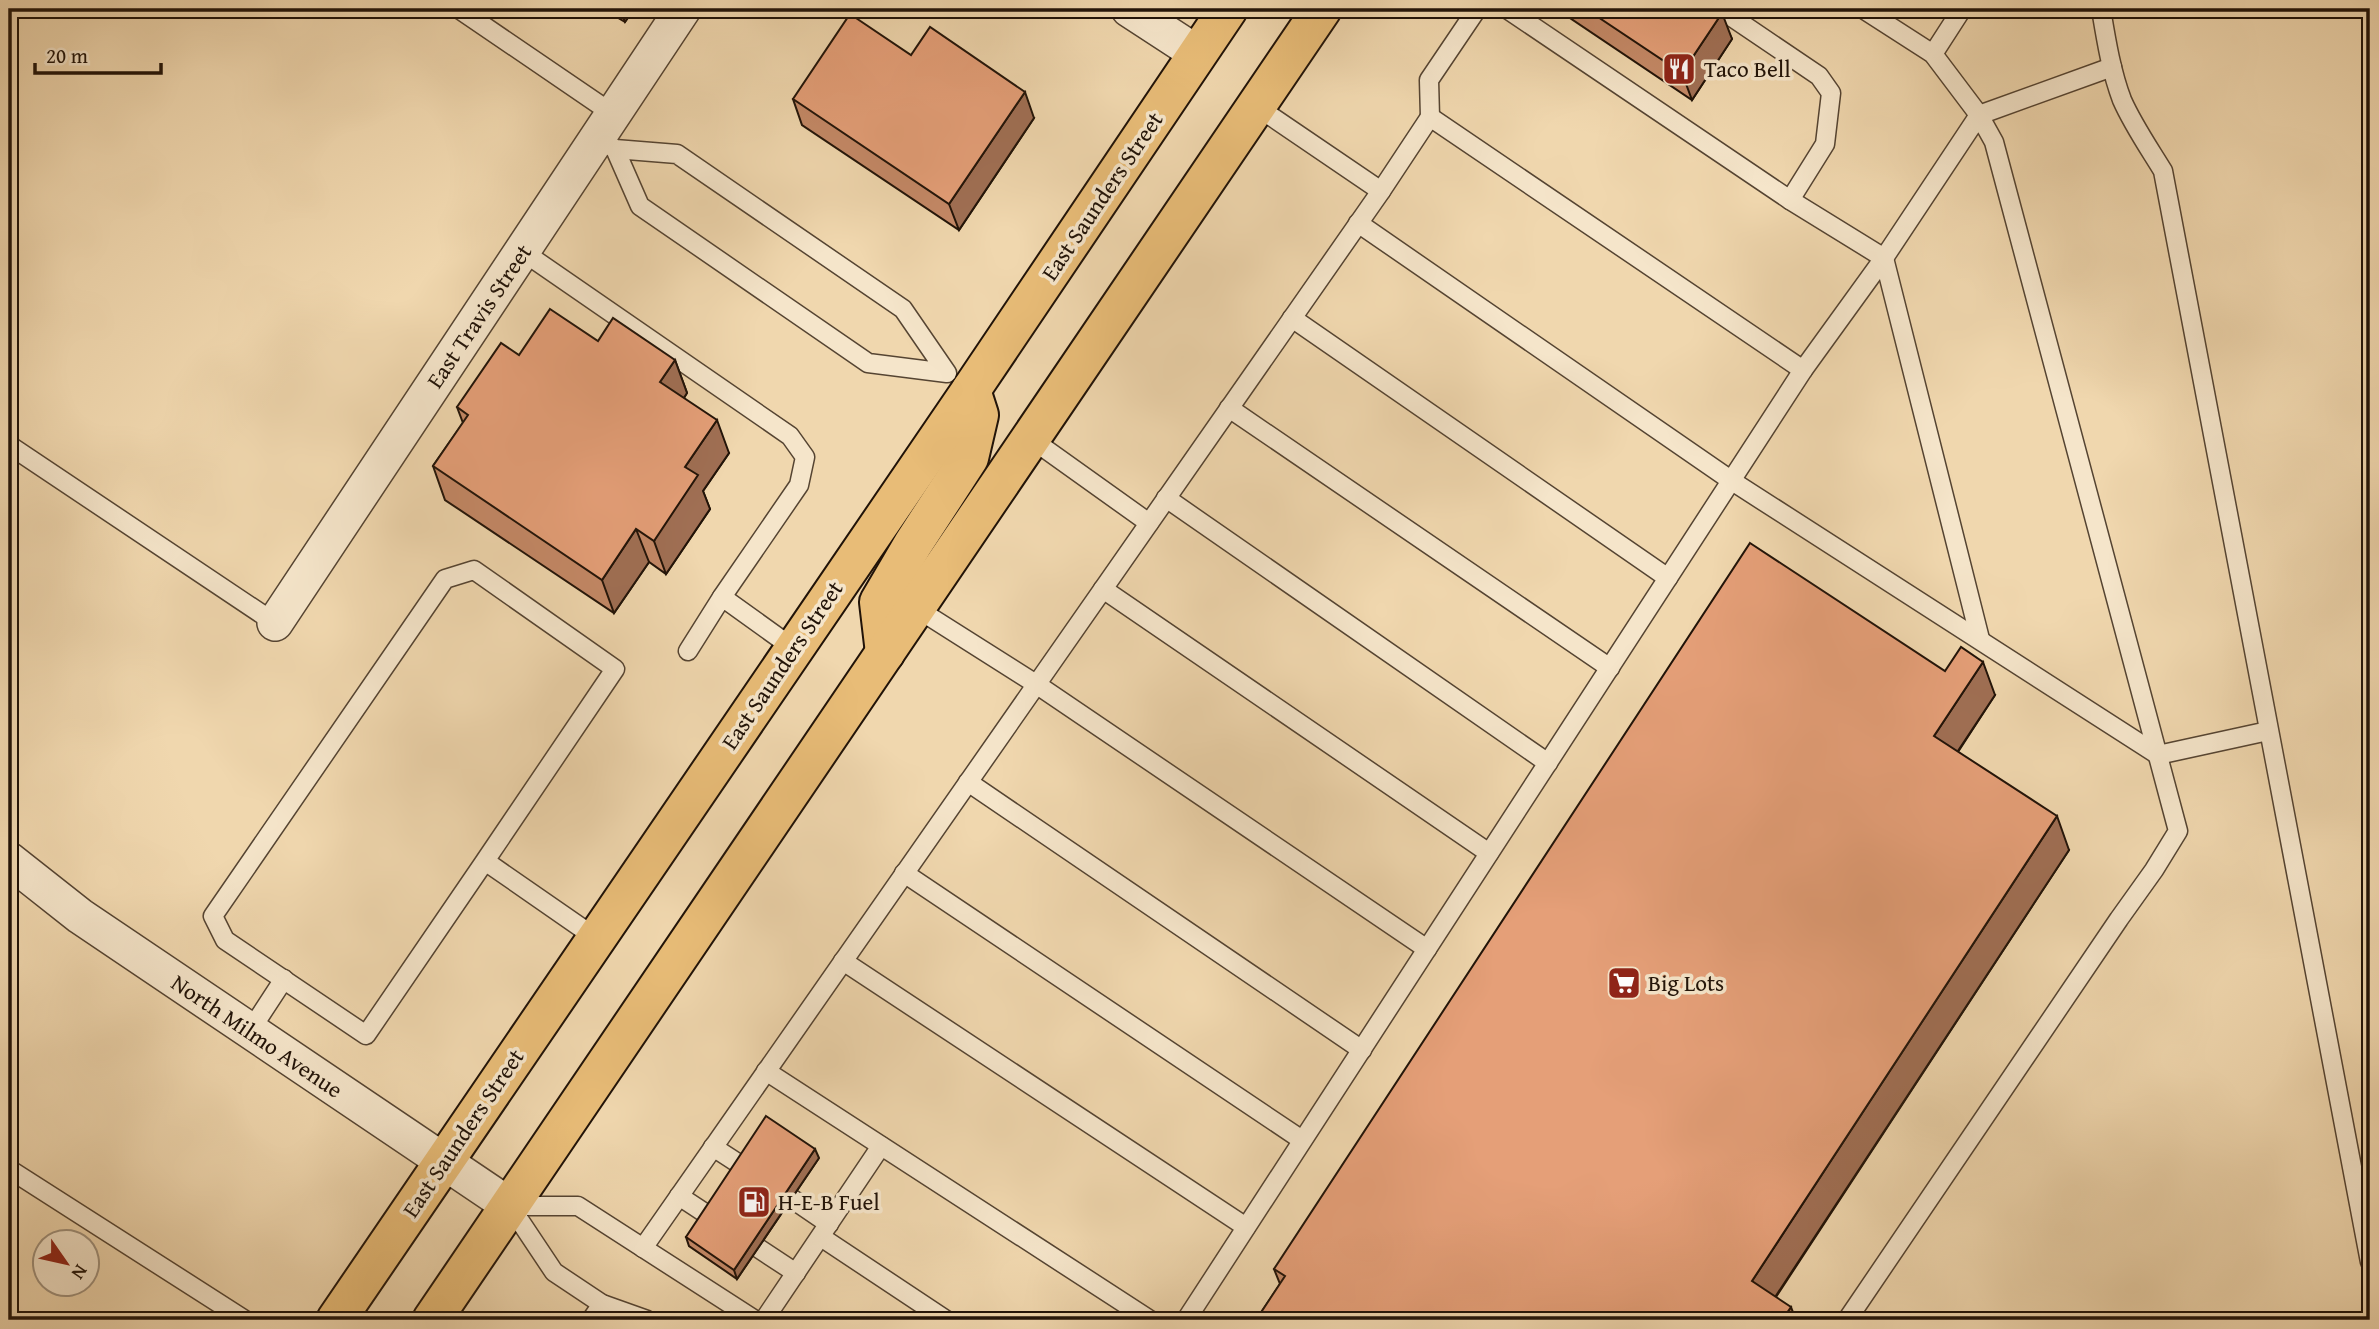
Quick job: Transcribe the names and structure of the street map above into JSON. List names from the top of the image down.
{
  "streets": {
    "main road": ["East Saunders Street"],
    "street": ["East Travis Street", "North Milmo Avenue"]
  },
  "crossings": [
    ["East Saunders Street", "North Milmo Avenue"]
  ],
  "places": {
    "restaurant": ["Taco Bell"],
    "supermarket": ["Big Lots"],
    "fuel station": ["H-E-B Fuel"]
  },
  "scale_bar": "20 m",
  "north": "bottom right"
}
